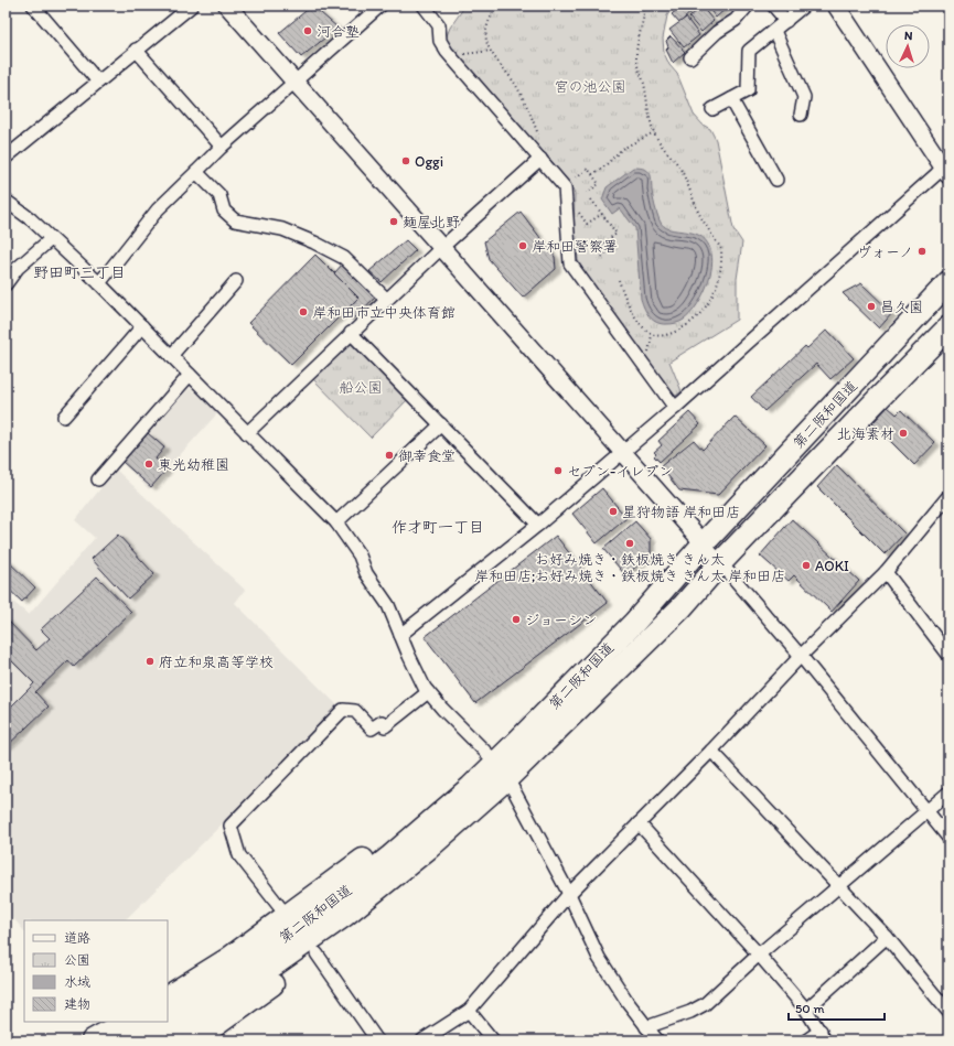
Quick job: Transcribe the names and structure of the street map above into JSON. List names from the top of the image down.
{
  "streets": {
    "highway": ["第二阪和国道"]
  },
  "districts": ["野田町三丁目", "作才町一丁目"],
  "parks": ["宮の池公園", "船公園"],
  "places": [
    "河合塾",
    "Oggi",
    "麺屋北野",
    "岸和田警察署",
    "ヴォーノ",
    "昌久園",
    "岸和田市立中央体育館",
    "北海素材",
    "御幸食堂",
    "東光幼稚園",
    "セブン-イレブン",
    "星狩物語 岸和田店",
    "お好み焼き・鉄板焼き きん太 岸和田店;お好み焼き・鉄板焼き きん太 岸和田店",
    "AOKI",
    "ジョーシン",
    "府立和泉高等学校"
  ],
  "legend": [
    "道路",
    "公園",
    "水域",
    "建物"
  ],
  "scale_bar": "50 m",
  "north": "top"
}
